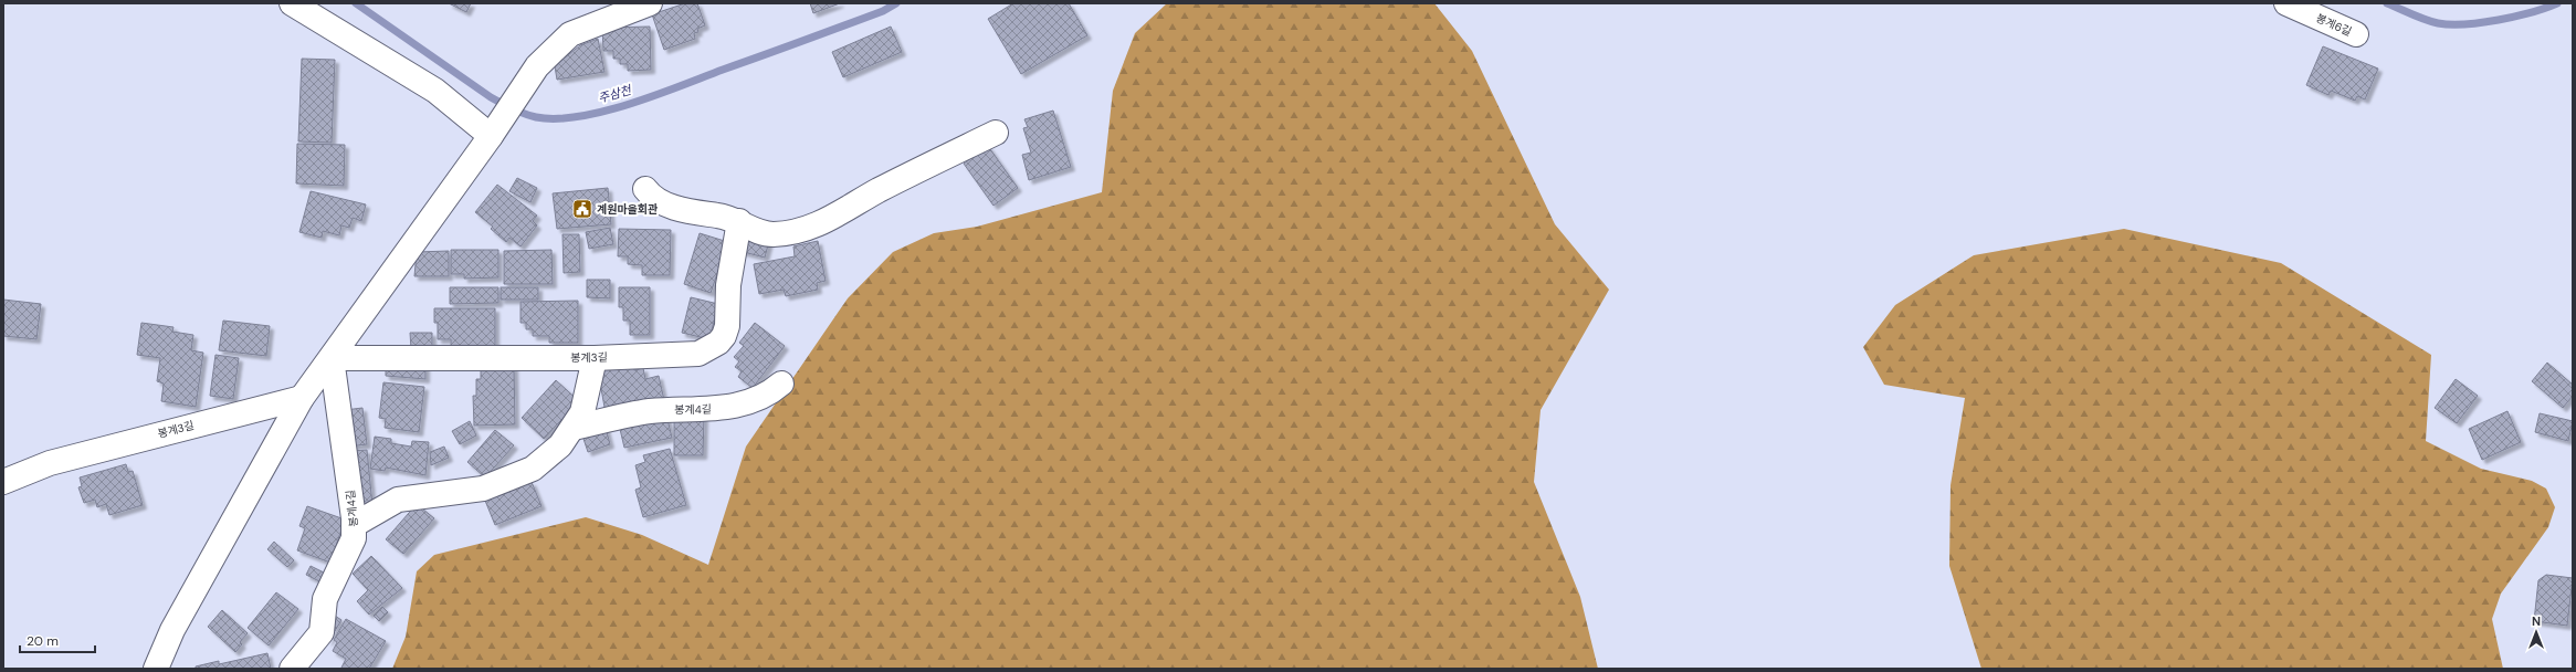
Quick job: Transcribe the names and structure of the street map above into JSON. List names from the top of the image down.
{
  "streets": {
    "street": ["봉계6길", "봉계3길", "봉계4길"]
  },
  "crossings": [
    ["봉계3길", "봉계4길"]
  ],
  "water": ["주삼천"],
  "places": {
    "public building": ["계원마을회관"]
  },
  "scale_bar": "20 m",
  "north": "top"
}
